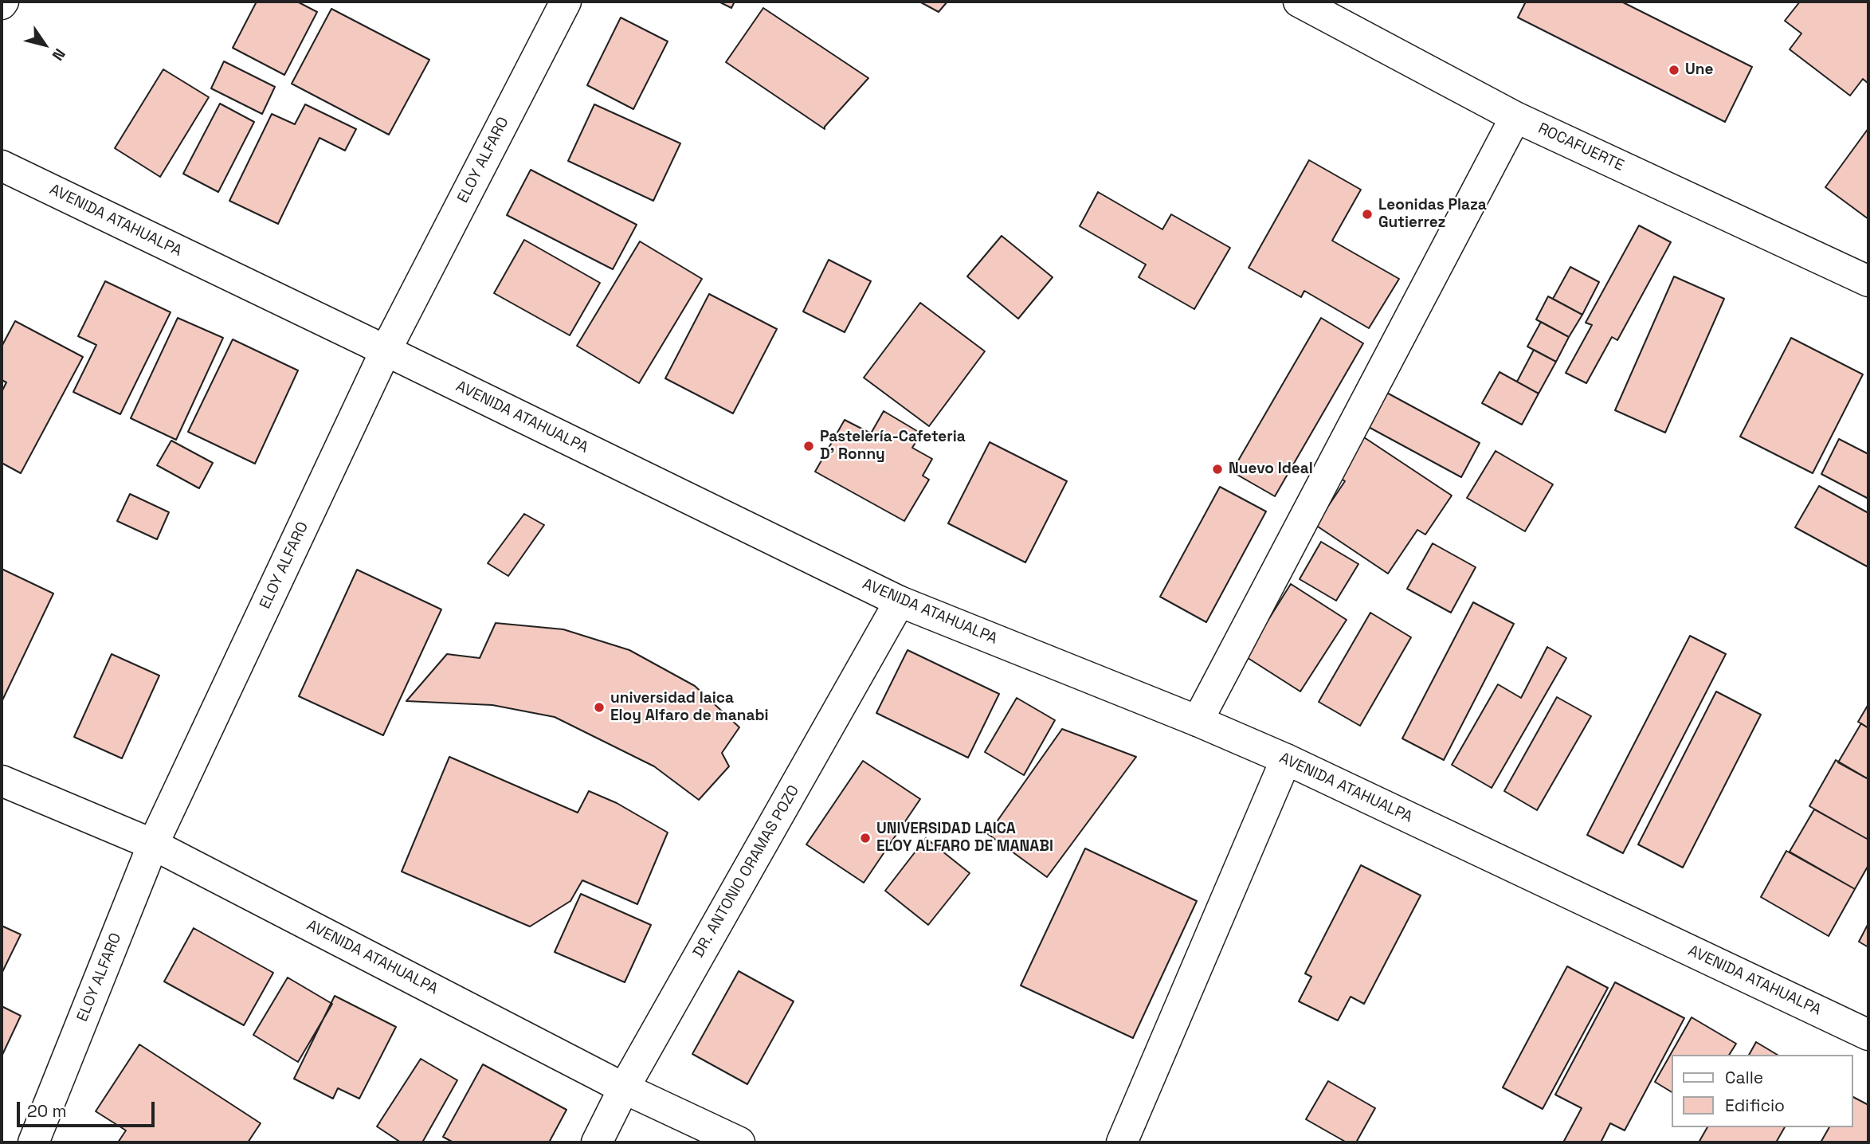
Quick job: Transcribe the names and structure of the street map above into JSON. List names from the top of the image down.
{
  "streets": {
    "main road": [
      "ROCAFUERTE",
      "ELOY ALFARO",
      "AVENIDA ATAHUALPA",
      "DR. ANTONIO ORAMAS POZO"
    ]
  },
  "crossings": [
    ["ELOY ALFARO", "AVENIDA ATAHUALPA"],
    ["AVENIDA ATAHUALPA", "DR. ANTONIO ORAMAS POZO"]
  ],
  "places": [
    "Une",
    "Leonidas Plaza Gutierrez",
    "Pastelería-Cafeteria D' Ronny",
    "Nuevo Ideal",
    "universidad laica Eloy Alfaro de manabi",
    "UNIVERSIDAD LAICA ELOY ALFARO DE MANABI"
  ],
  "legend": ["Calle", "Edificio"],
  "scale_bar": "20 m",
  "north": "bottom right"
}
